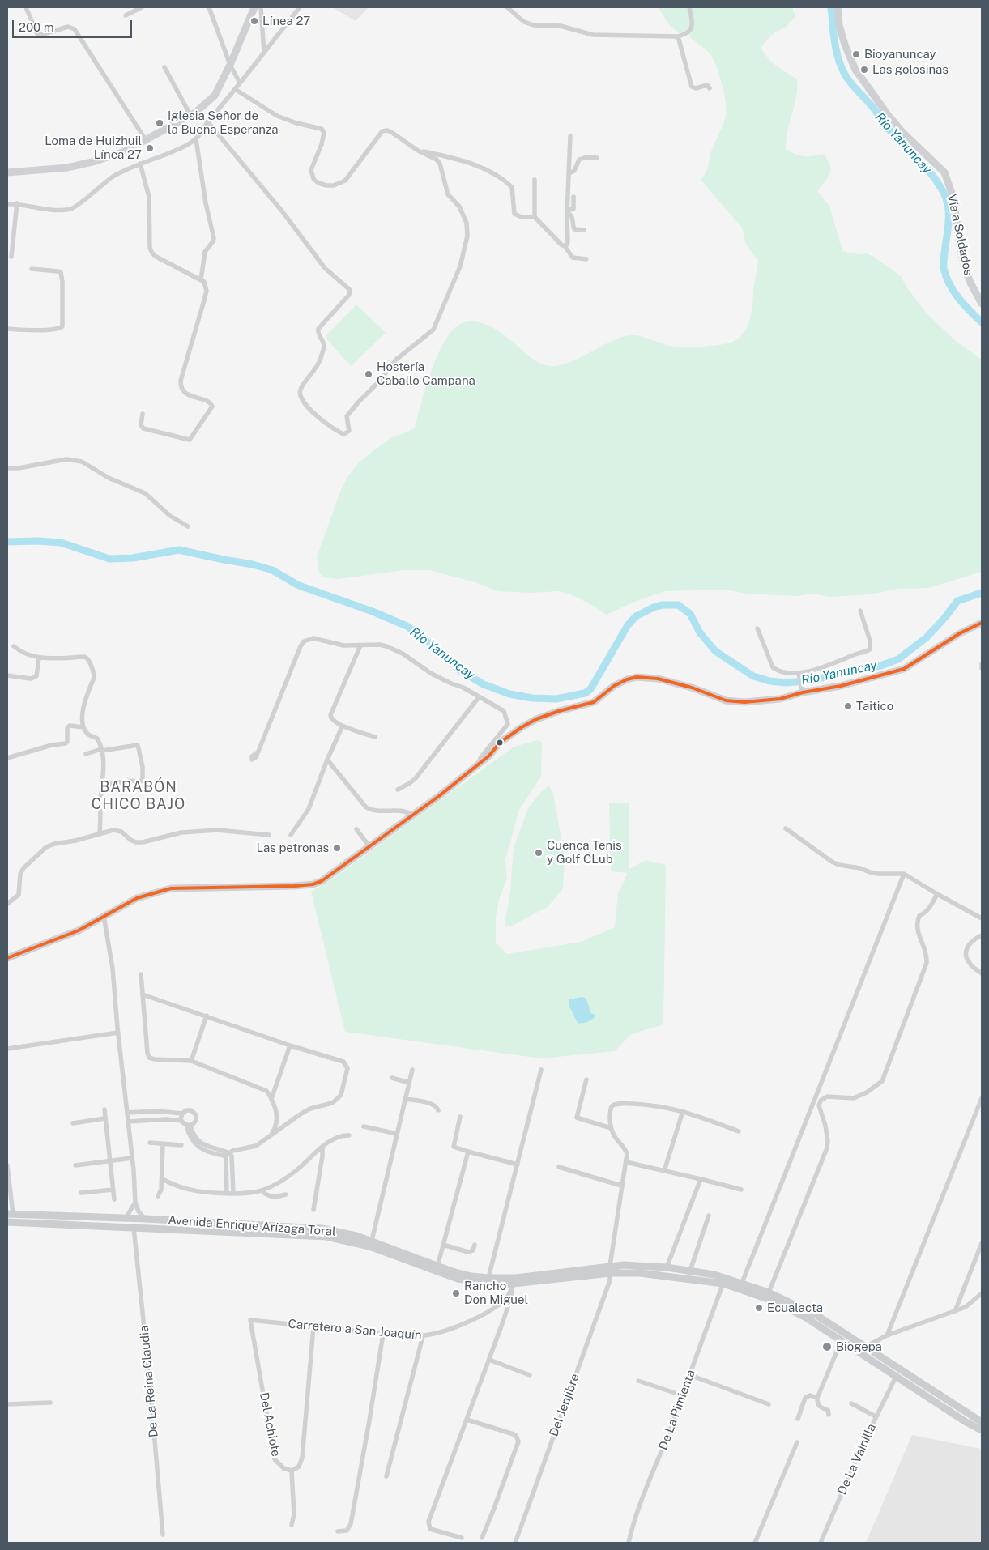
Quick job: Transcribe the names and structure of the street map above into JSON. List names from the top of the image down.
{
  "streets": {
    "main road": ["Avenida Enrique Arízaga Toral"],
    "street": [
      "Vía a Soldados",
      "Carretero a San Joaquín",
      "De La Reina Claudia",
      "Del Jenjibre",
      "De La Pimienta",
      "Del Achiote",
      "De La Vainilla"
    ]
  },
  "crossings": [
    ["Avenida Enrique Arízaga Toral", "Carretero a San Joaquín"],
    ["Avenida Enrique Arízaga Toral", "De La Reina Claudia"],
    ["Avenida Enrique Arízaga Toral", "Del Jenjibre"],
    ["Avenida Enrique Arízaga Toral", "De La Pimienta"],
    ["Avenida Enrique Arízaga Toral", "De La Vainilla"],
    ["Carretero a San Joaquín", "Del Achiote"]
  ],
  "districts": ["BARABÓN CHICO BAJO"],
  "water": ["Río Yanuncay"],
  "places": [
    "Línea 27",
    "Bioyanuncay",
    "Las golosinas",
    "Iglesia Señor de la Buena Esperanza",
    "Loma de Huizhuil Línea 27",
    "Hostería Caballo Campana",
    "Taitico",
    "Las petronas",
    "Cuenca Tenis y Golf CLub",
    "Rancho Don Miguel",
    "Ecualacta",
    "Biogepa"
  ],
  "scale_bar": "200 m"
}
